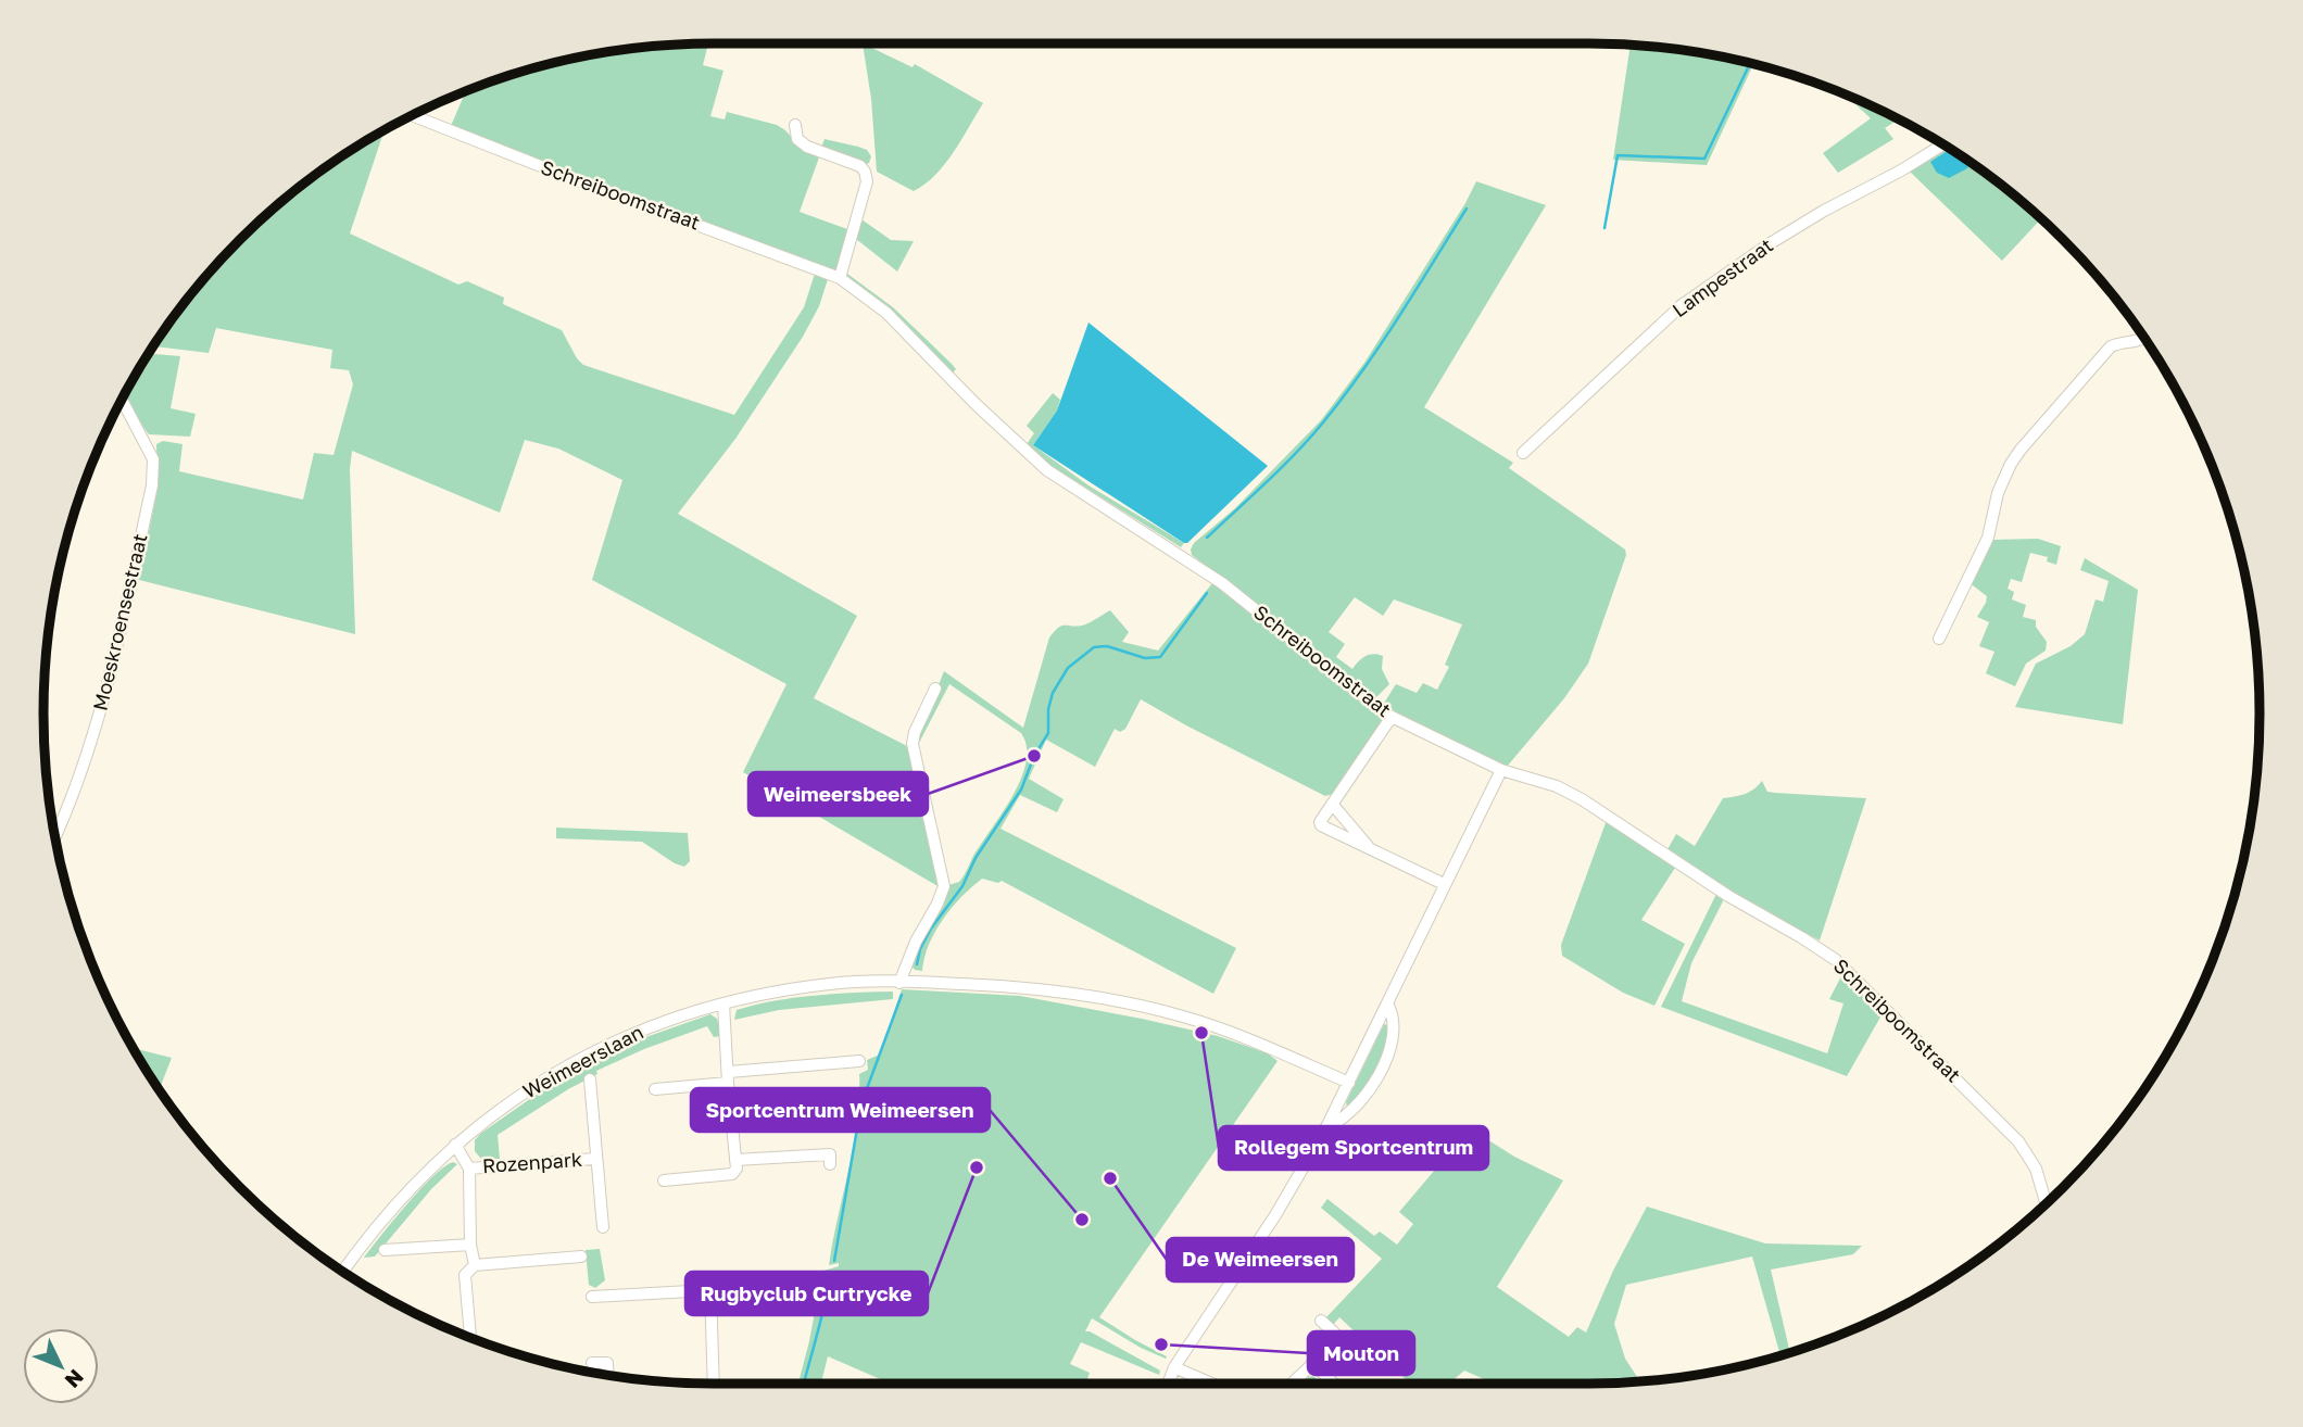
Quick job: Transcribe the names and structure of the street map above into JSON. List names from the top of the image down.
{
  "streets": {
    "street": [
      "Schreiboomstraat",
      "Lampestraat",
      "Moeskroensestraat",
      "Weimeerslaan",
      "Rozenpark"
    ]
  },
  "crossings": [
    ["Weimeerslaan", "Rozenpark"]
  ],
  "places": [
    "Weimeersbeek",
    "Rollegem Sportcentrum",
    "Rugbyclub Curtrycke",
    "De Weimeersen",
    "Sportcentrum Weimeersen",
    "Mouton"
  ],
  "north": "bottom right"
}
